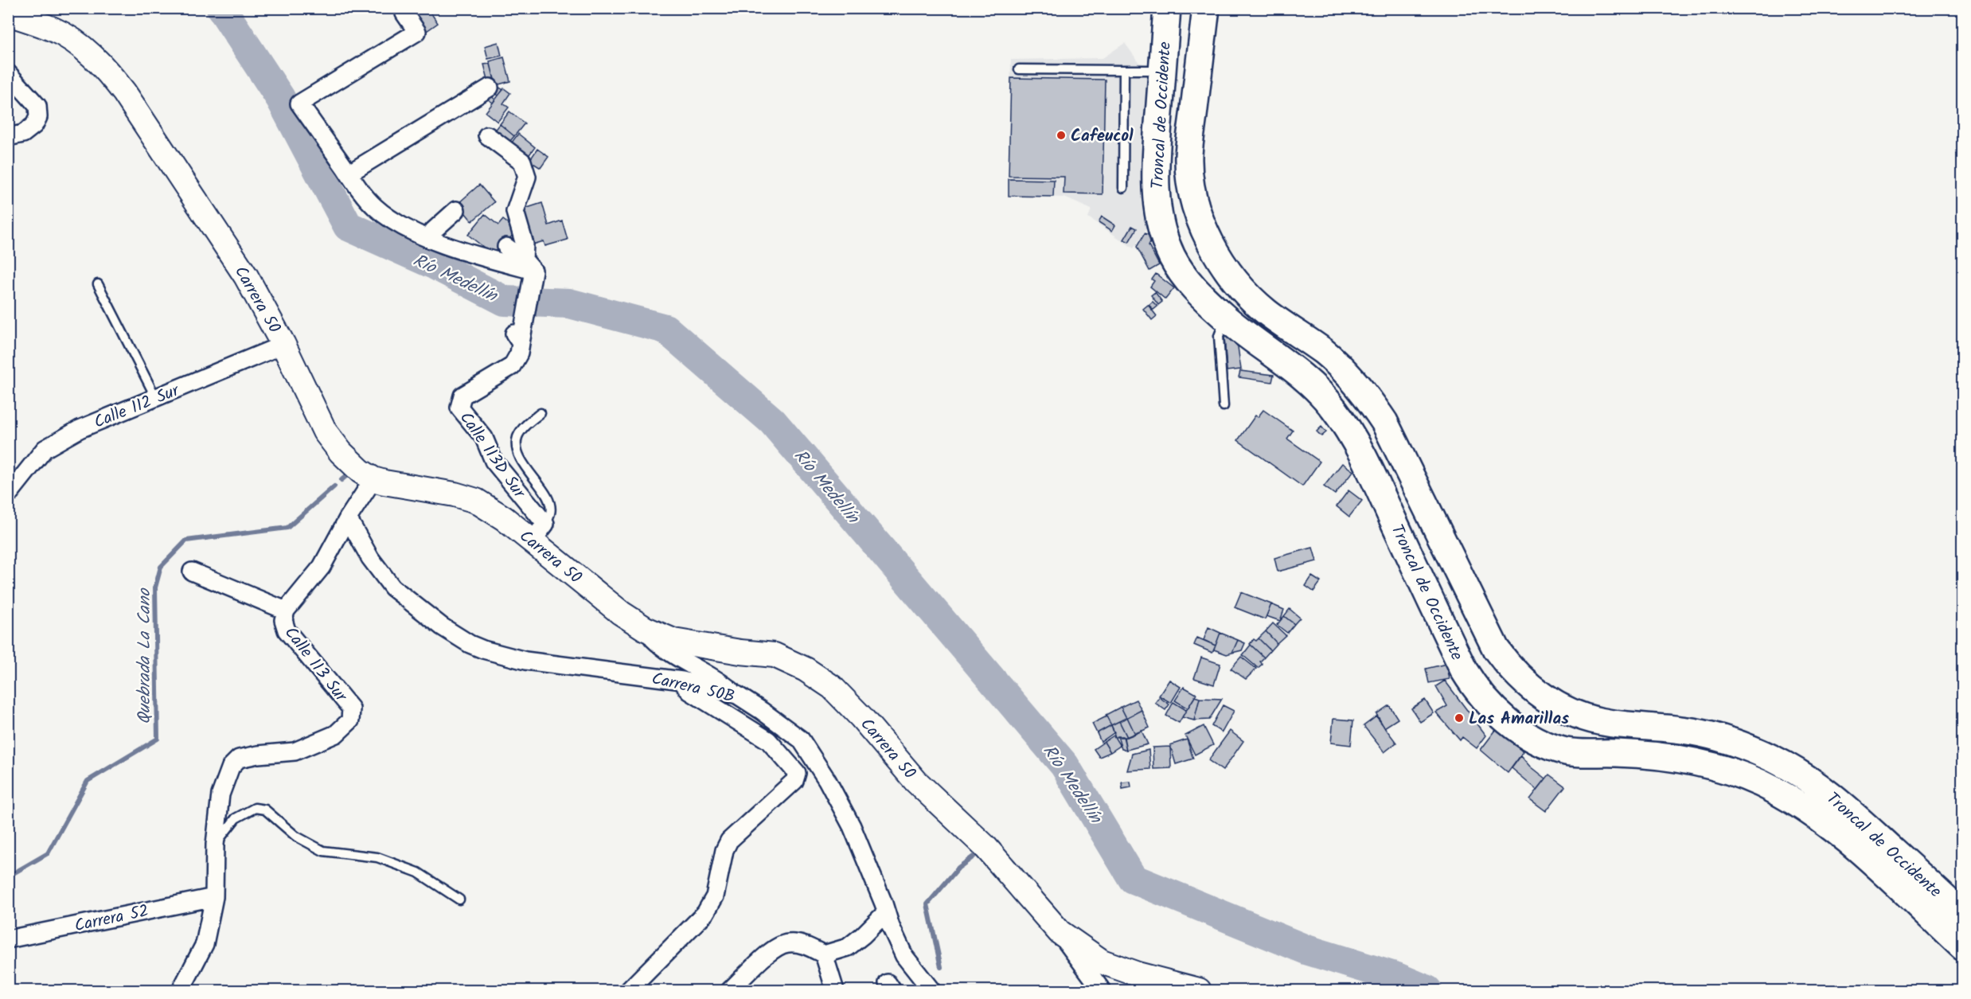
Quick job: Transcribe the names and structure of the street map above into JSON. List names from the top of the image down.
{
  "streets": {
    "highway": ["Troncal de Occidente"],
    "main road": ["Carrera 50"],
    "street": [
      "Calle 112 Sur",
      "Calle 113D Sur",
      "Calle 113 Sur",
      "Carrera 50B",
      "Carrera 52"
    ]
  },
  "crossings": [
    ["Carrera 50", "Calle 112 Sur"],
    ["Carrera 50", "Calle 113D Sur"],
    ["Carrera 50", "Calle 113 Sur"],
    ["Calle 113 Sur", "Carrera 50B"],
    ["Calle 113 Sur", "Carrera 52"]
  ],
  "water": ["Río Medellín", "Quebrada La Cano"],
  "places": ["Cafeucol", "Las Amarillas"]
}
